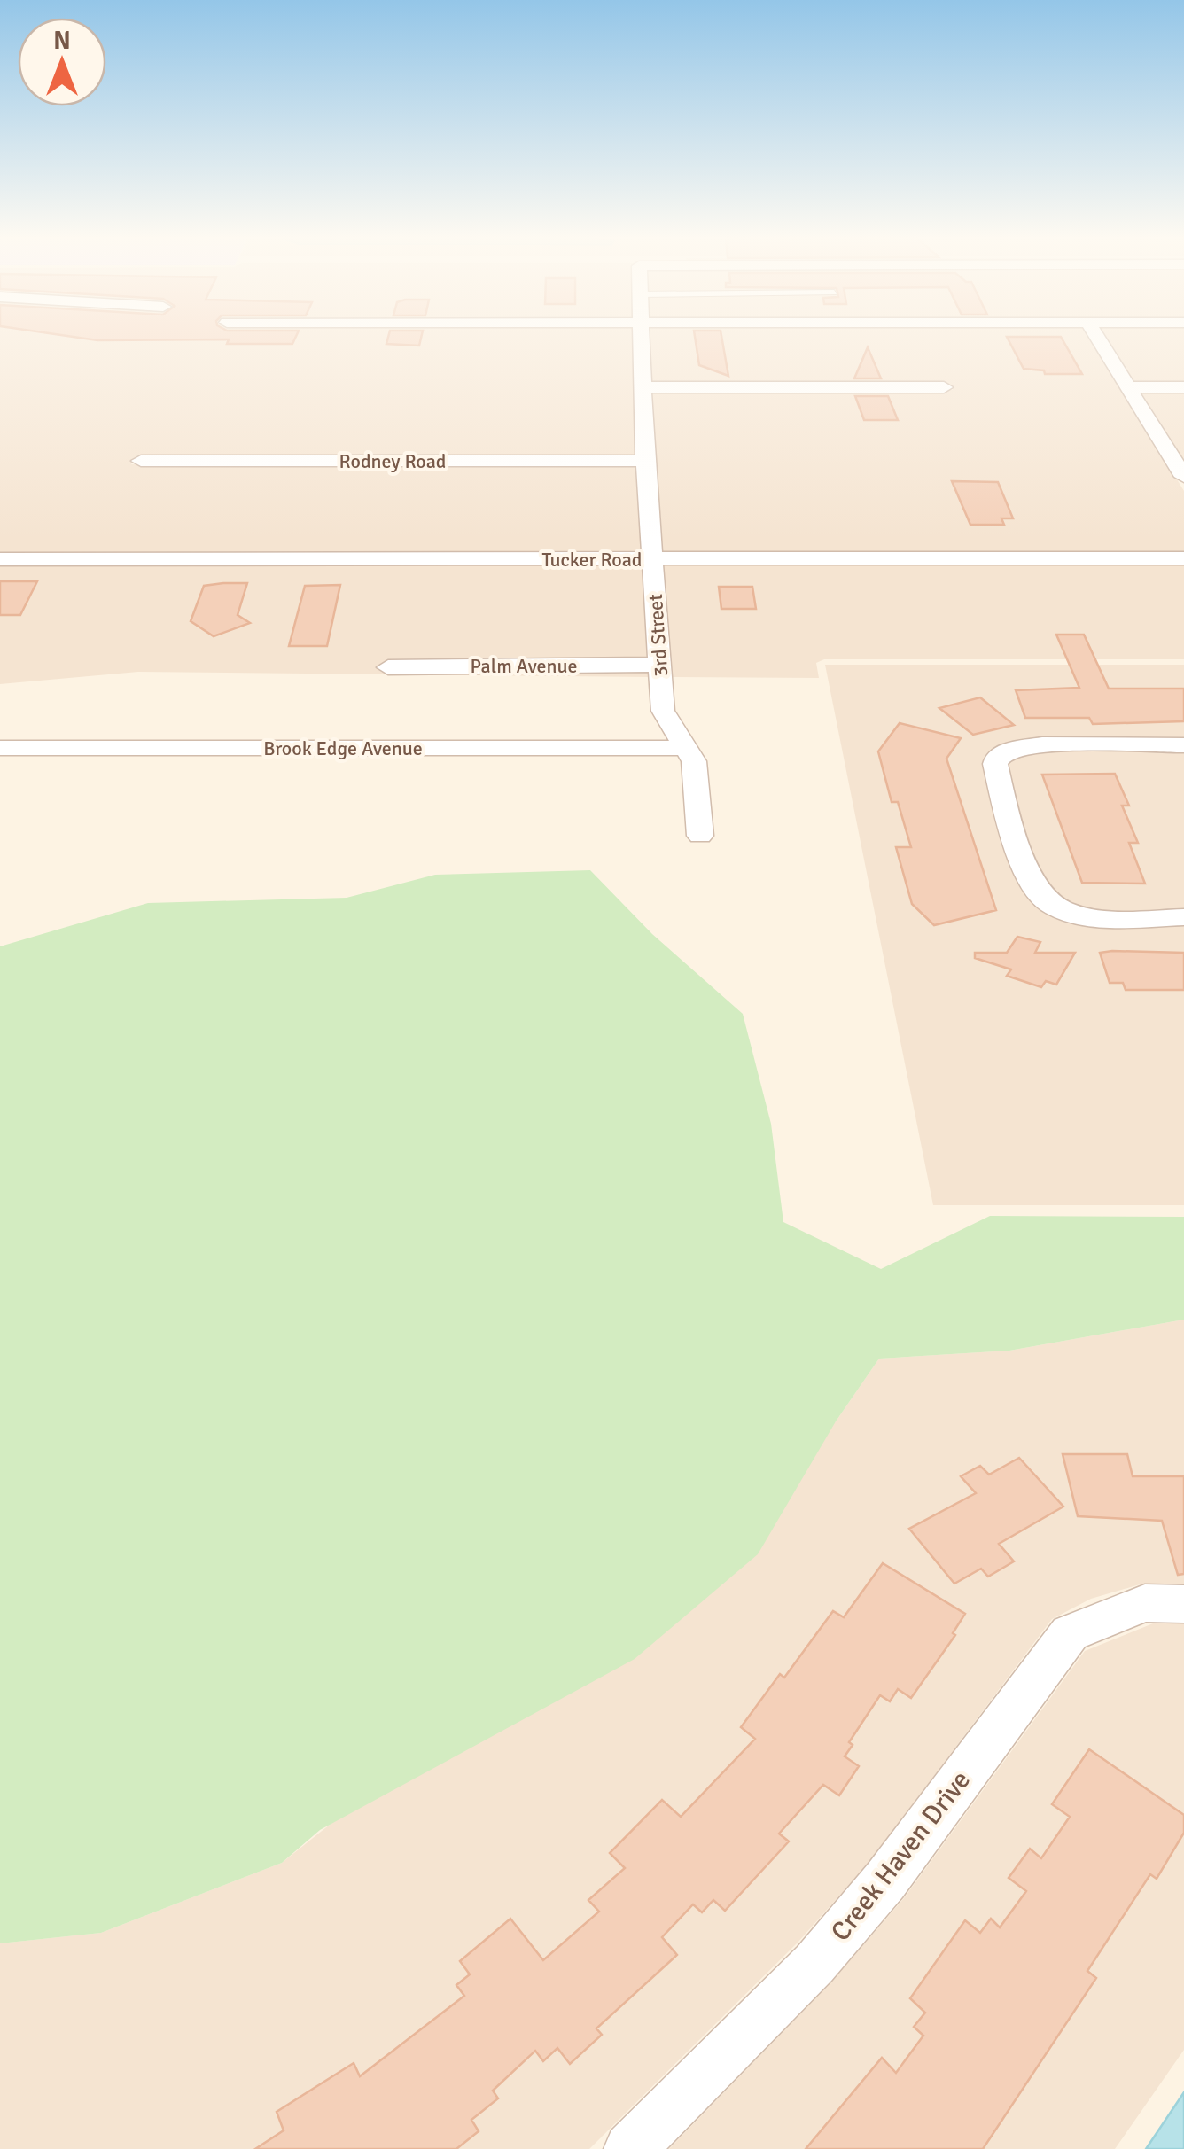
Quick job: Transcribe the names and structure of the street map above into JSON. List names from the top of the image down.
{
  "streets": {
    "street": [
      "Rodney Road",
      "Tucker Road",
      "3rd Street",
      "Palm Avenue",
      "Brook Edge Avenue",
      "Creek Haven Drive"
    ]
  },
  "crossings": [
    ["Rodney Road", "3rd Street"],
    ["Tucker Road", "3rd Street"],
    ["3rd Street", "Palm Avenue"],
    ["3rd Street", "Brook Edge Avenue"]
  ],
  "north": "top"
}
